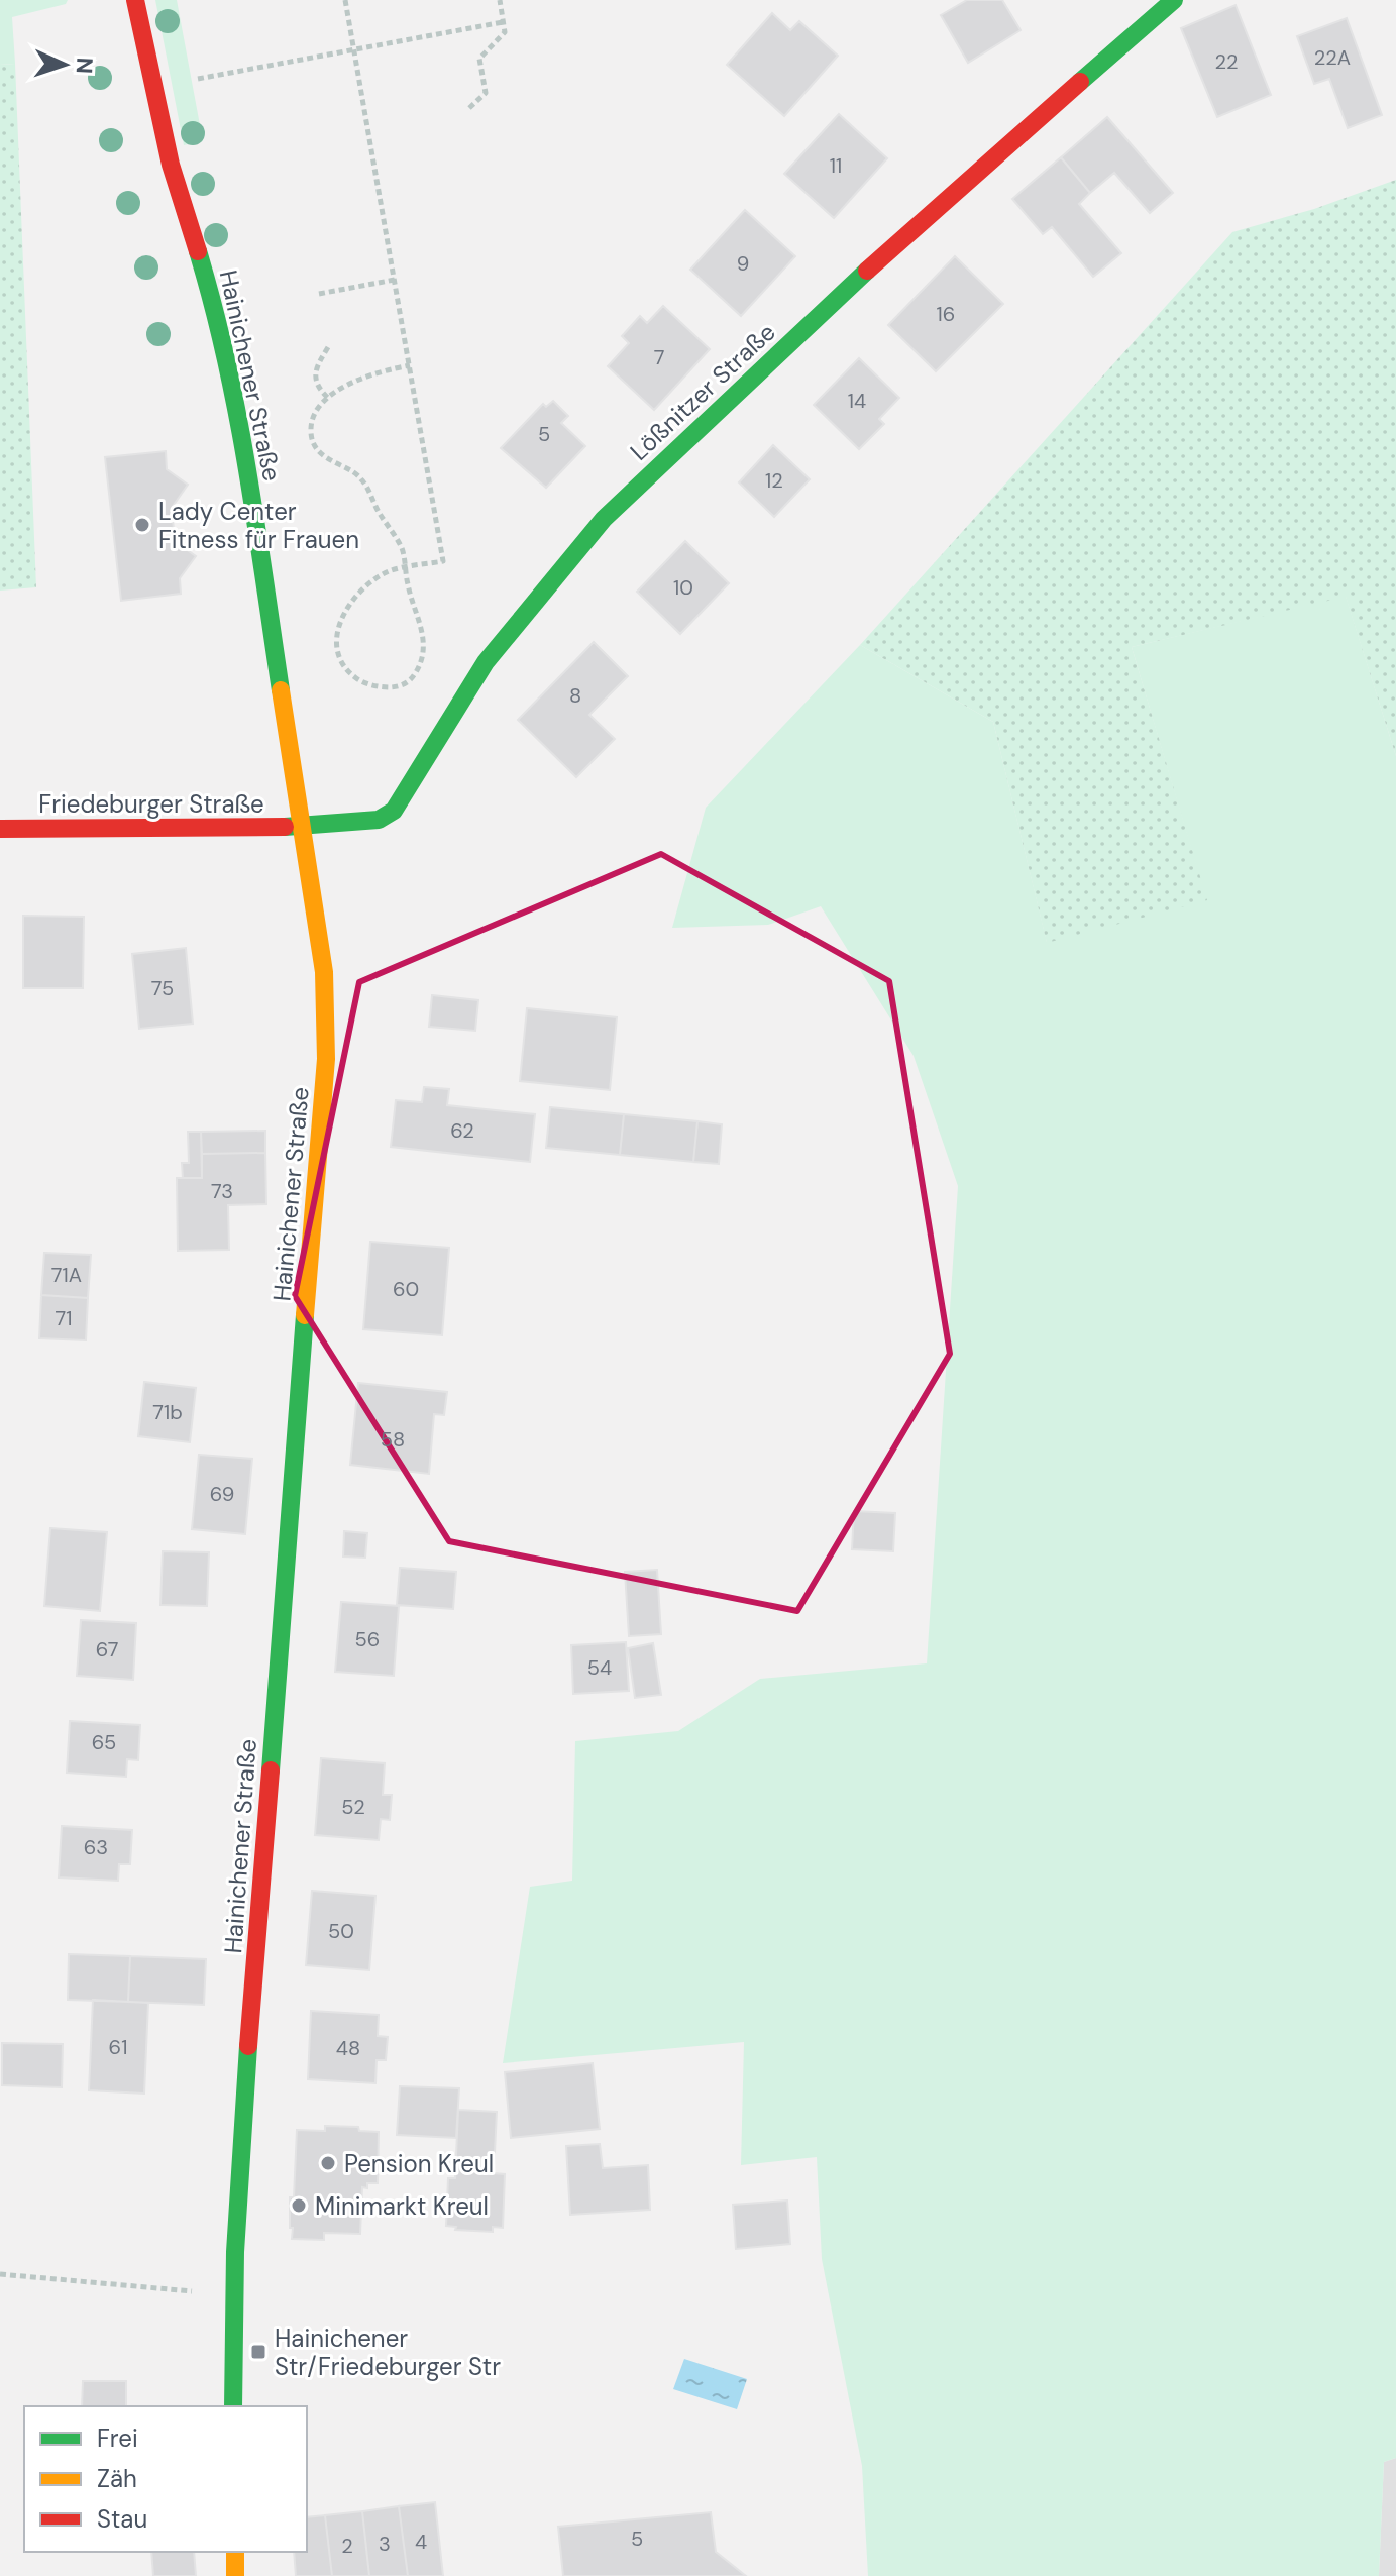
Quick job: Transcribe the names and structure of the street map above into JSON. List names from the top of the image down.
{
  "streets": {
    "main road": ["Hainichener Straße", "Lößnitzer Straße", "Friedeburger Straße"]
  },
  "crossings": [
    ["Hainichener Straße", "Lößnitzer Straße"],
    ["Hainichener Straße", "Friedeburger Straße"],
    ["Lößnitzer Straße", "Friedeburger Straße"]
  ],
  "places": {
    "other": ["Lady Center Fitness für Frauen", "Pension Kreul", "Minimarkt Kreul"],
    "transit": ["Hainichener Str/Friedeburger Str"]
  },
  "house_numbers": [
    "22A",
    "22",
    "11",
    "9",
    "16",
    "7",
    "14",
    "5",
    "12",
    "10",
    "8",
    "75",
    "62",
    "73",
    "71A",
    "60",
    "71",
    "71b",
    "58",
    "69",
    "56",
    "67",
    "54",
    "65",
    "52",
    "63",
    "50",
    "61",
    "48",
    "5",
    "4",
    "3",
    "2"
  ],
  "legend": ["Frei", "Zäh", "Stau"],
  "north": "right"
}
